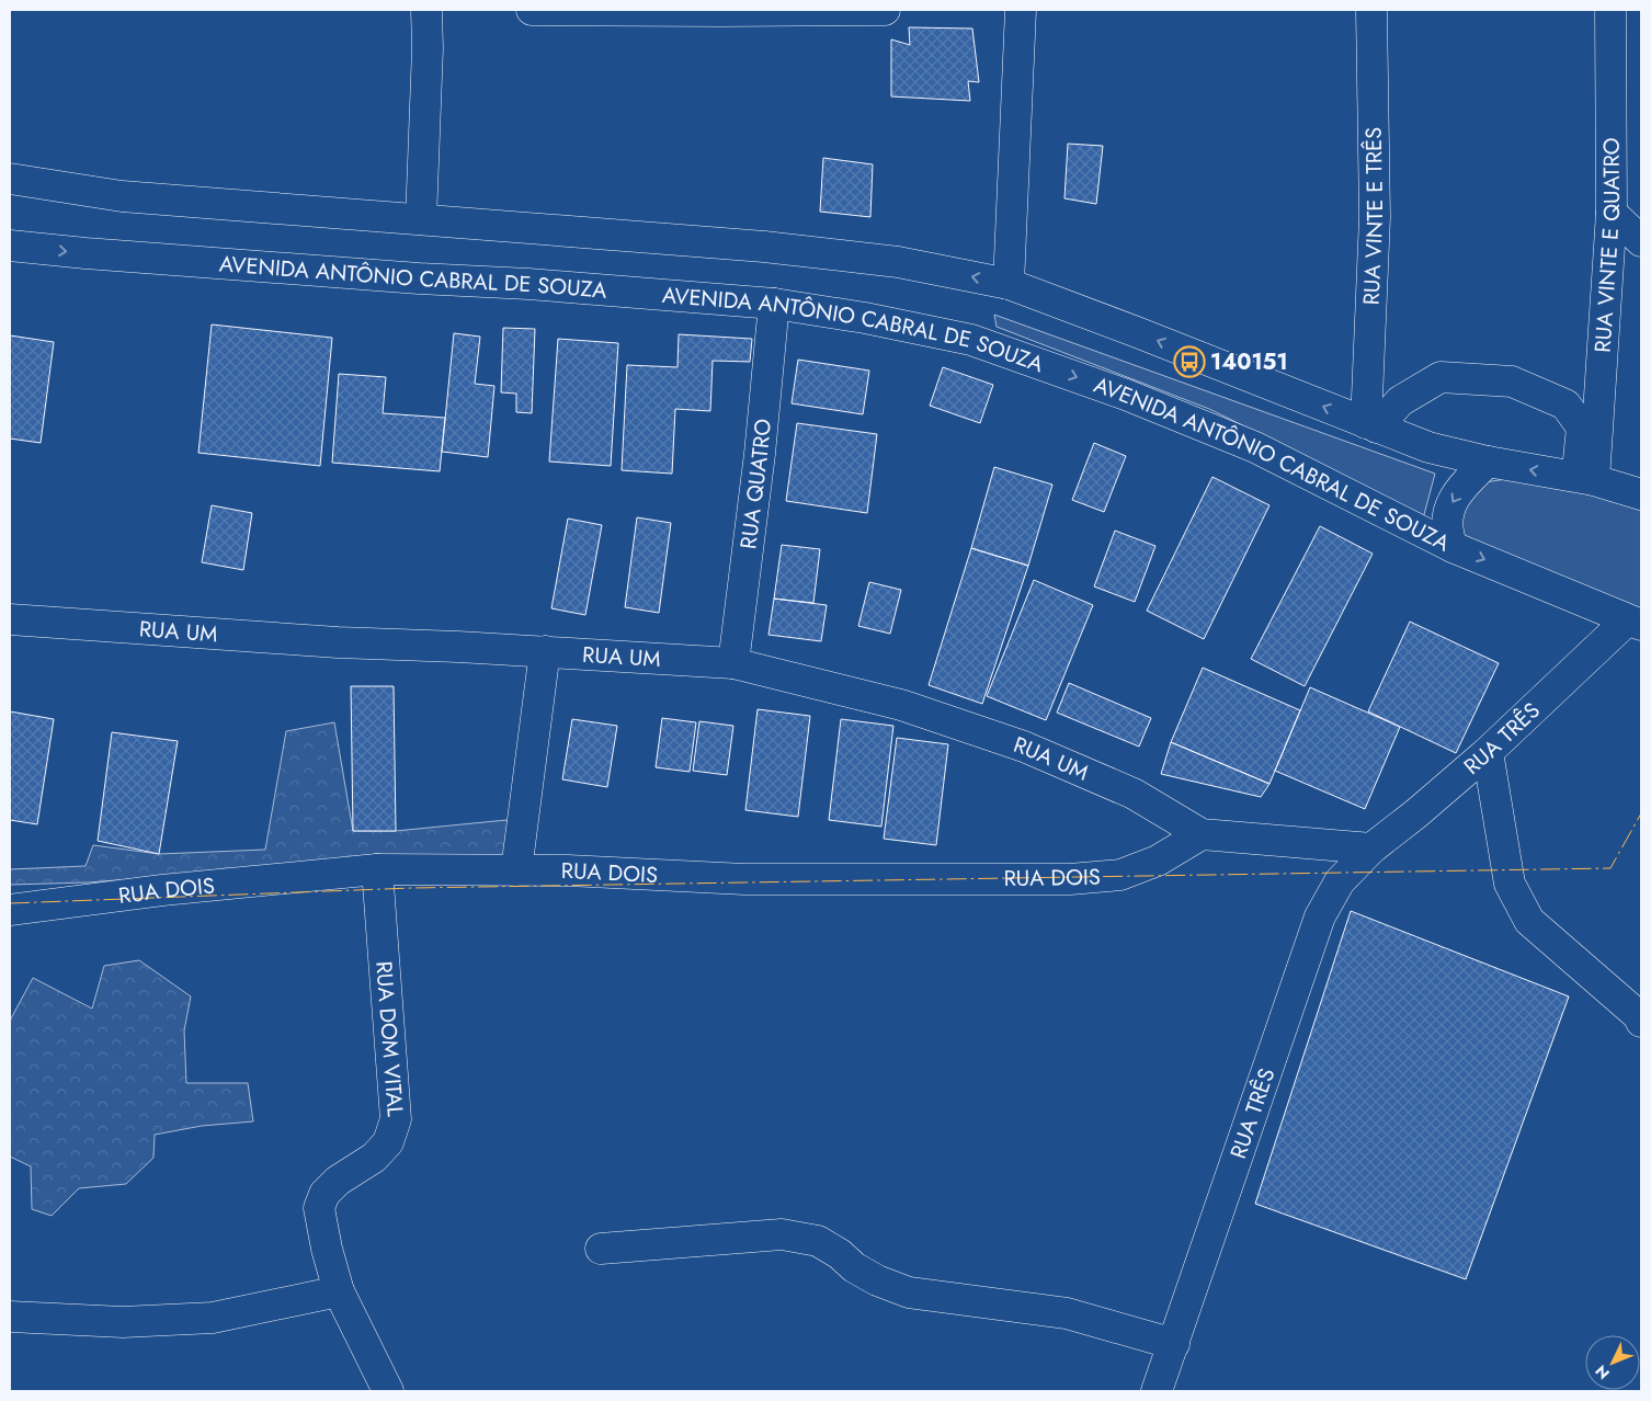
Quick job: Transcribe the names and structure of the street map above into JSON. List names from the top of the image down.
{
  "streets": {
    "main road": [
      "RUA VINTE E TRÊS",
      "RUA VINTE E QUATRO",
      "AVENIDA ANTÔNIO CABRAL DE SOUZA",
      "RUA QUATRO",
      "RUA UM",
      "RUA TRÊS",
      "RUA DOIS",
      "RUA DOM VITAL"
    ]
  },
  "crossings": [
    ["AVENIDA ANTÔNIO CABRAL DE SOUZA", "RUA QUATRO"],
    ["AVENIDA ANTÔNIO CABRAL DE SOUZA", "RUA TRÊS"],
    ["RUA QUATRO", "RUA UM"],
    ["RUA UM", "RUA DOIS"],
    ["RUA DOIS", "RUA DOM VITAL"]
  ],
  "places": {
    "bus stop": ["140151"]
  },
  "north": "bottom left"
}
